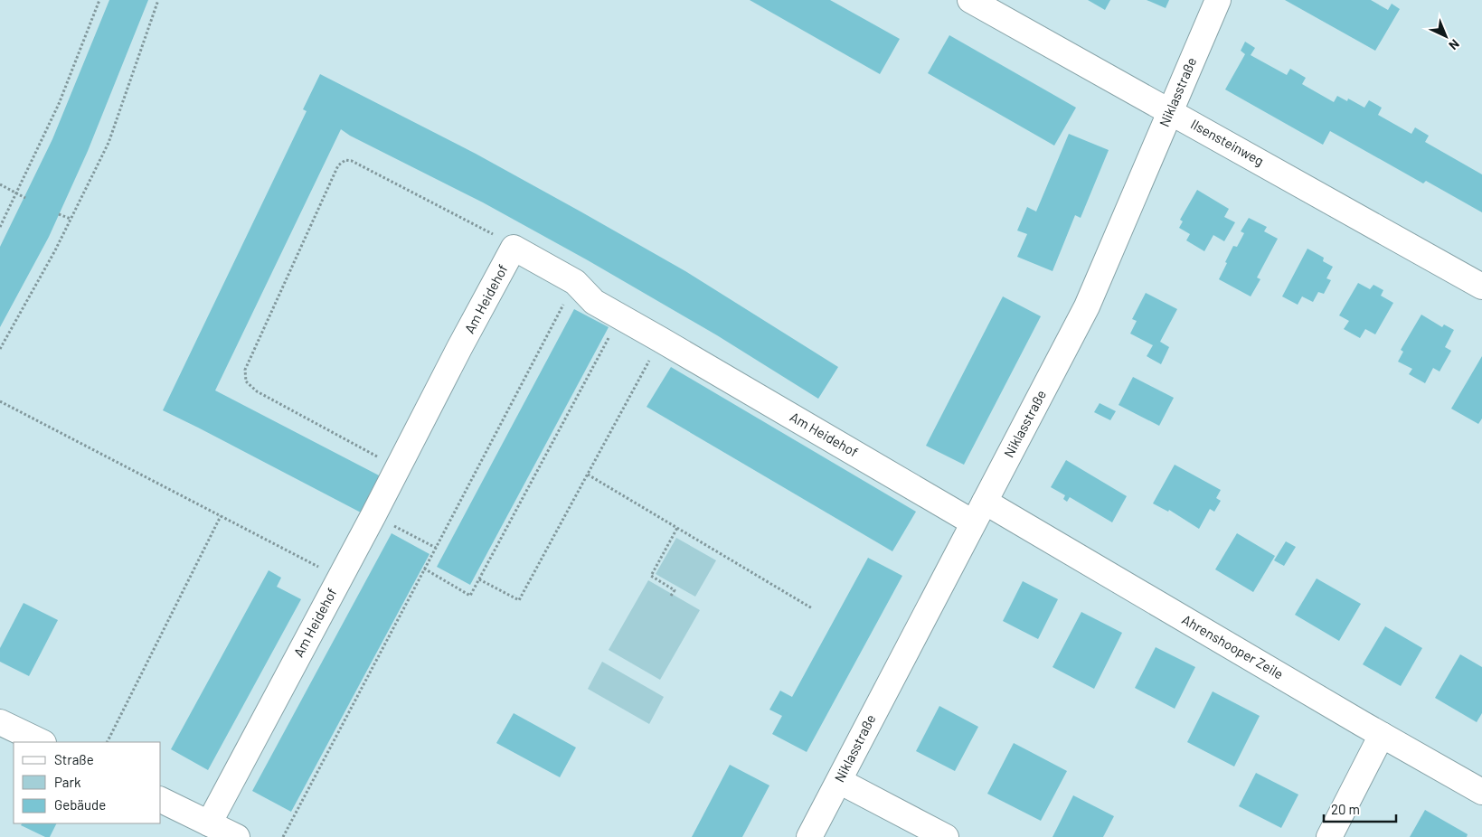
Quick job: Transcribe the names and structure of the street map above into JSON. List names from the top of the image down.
{
  "streets": {
    "street": [
      "Niklasstraße",
      "Ilsensteinweg",
      "Am Heidehof",
      "Ahrenshooper Zeile"
    ]
  },
  "crossings": [
    ["Niklasstraße", "Ilsensteinweg"],
    ["Niklasstraße", "Am Heidehof"],
    ["Niklasstraße", "Ahrenshooper Zeile"],
    ["Am Heidehof", "Ahrenshooper Zeile"]
  ],
  "legend": ["Straße", "Park", "Gebäude"],
  "scale_bar": "20 m",
  "north": "bottom right"
}
